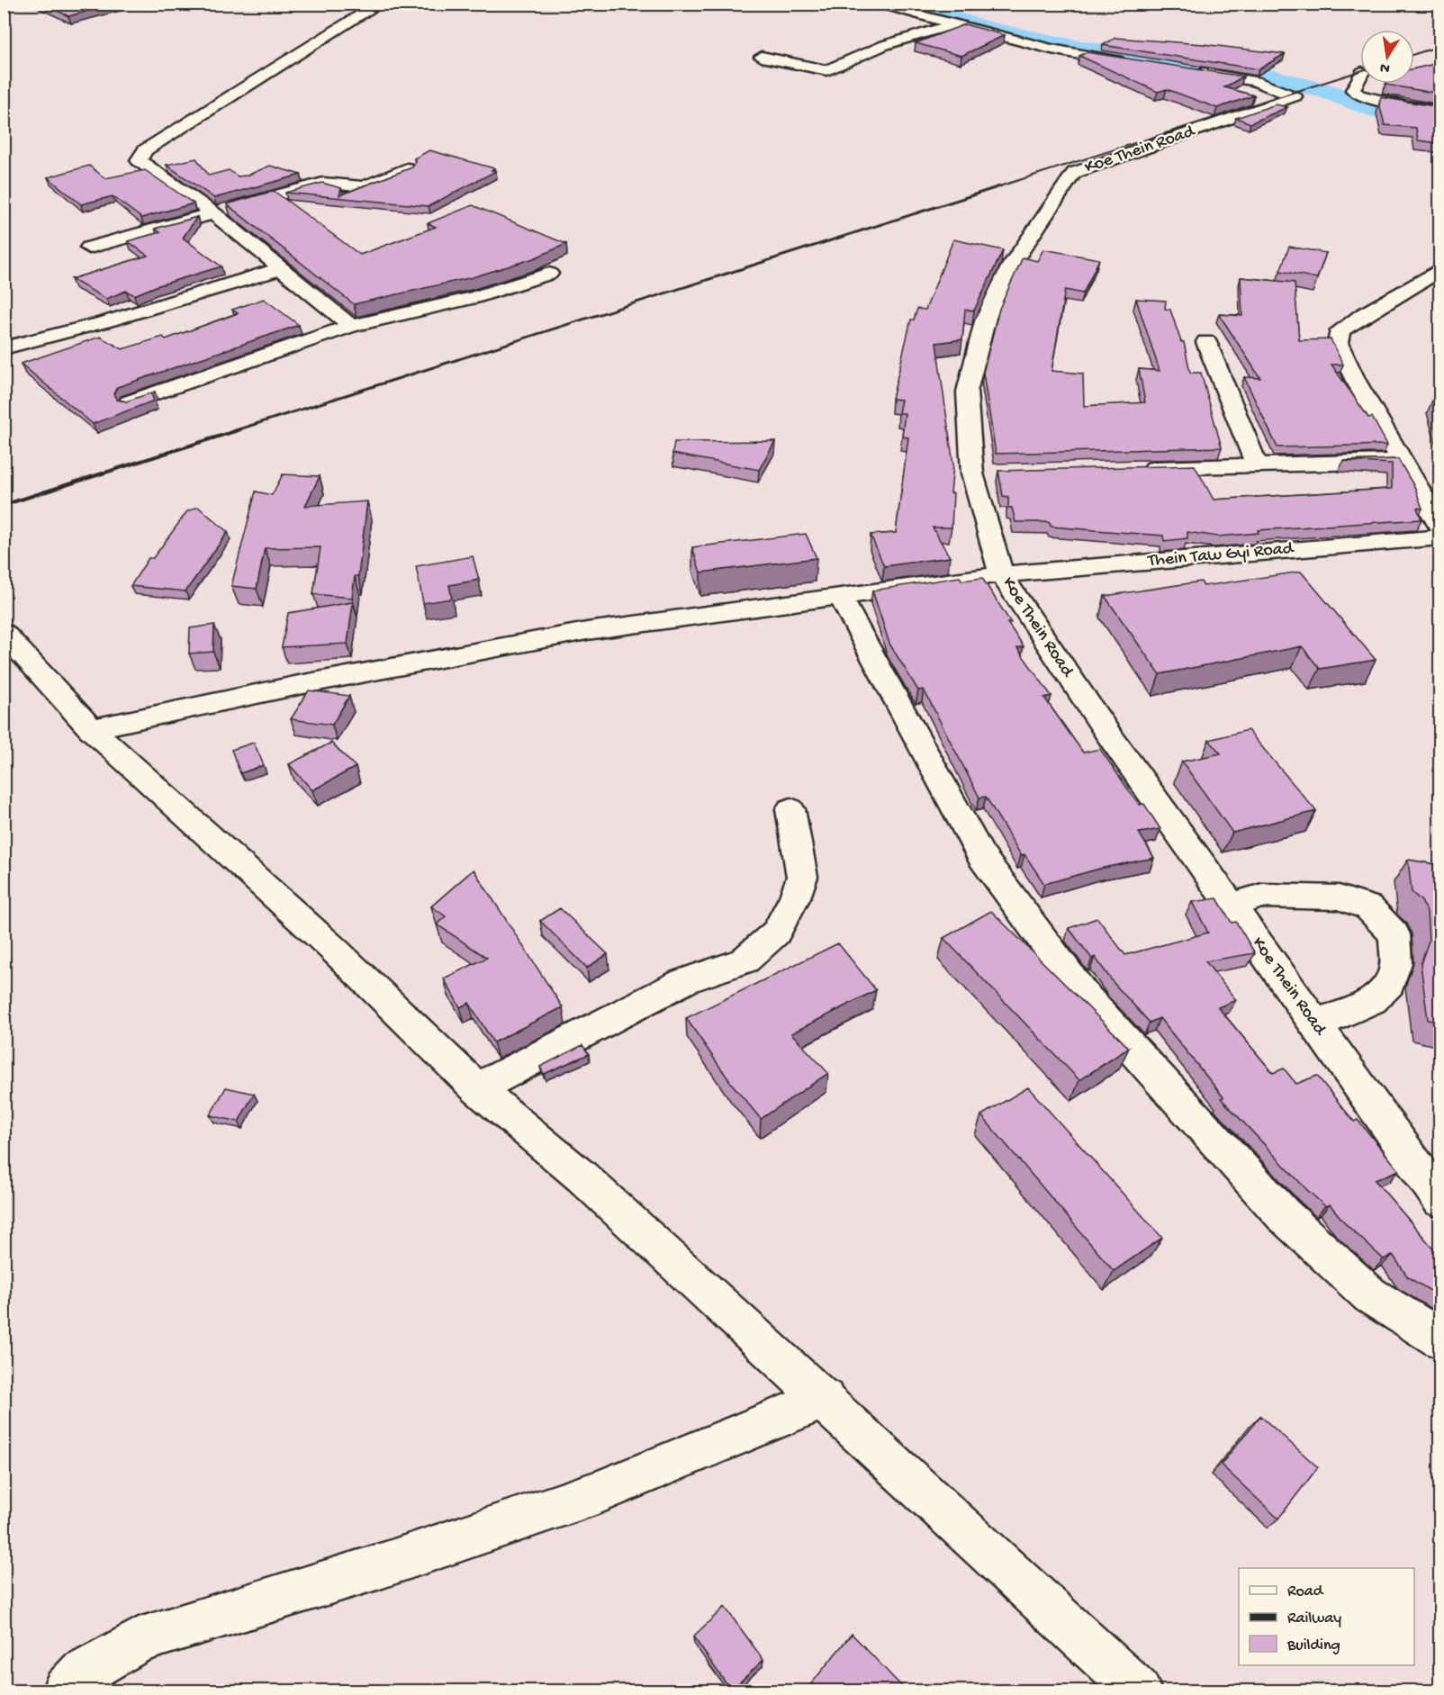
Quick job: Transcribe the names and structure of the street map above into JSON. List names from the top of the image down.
{
  "streets": {
    "street": ["Koe Thein Road", "Thein Taw Gyi Road"]
  },
  "crossings": [
    ["Koe Thein Road", "Thein Taw Gyi Road"]
  ],
  "legend": ["Road", "Railway", "Building"],
  "north": "bottom"
}
